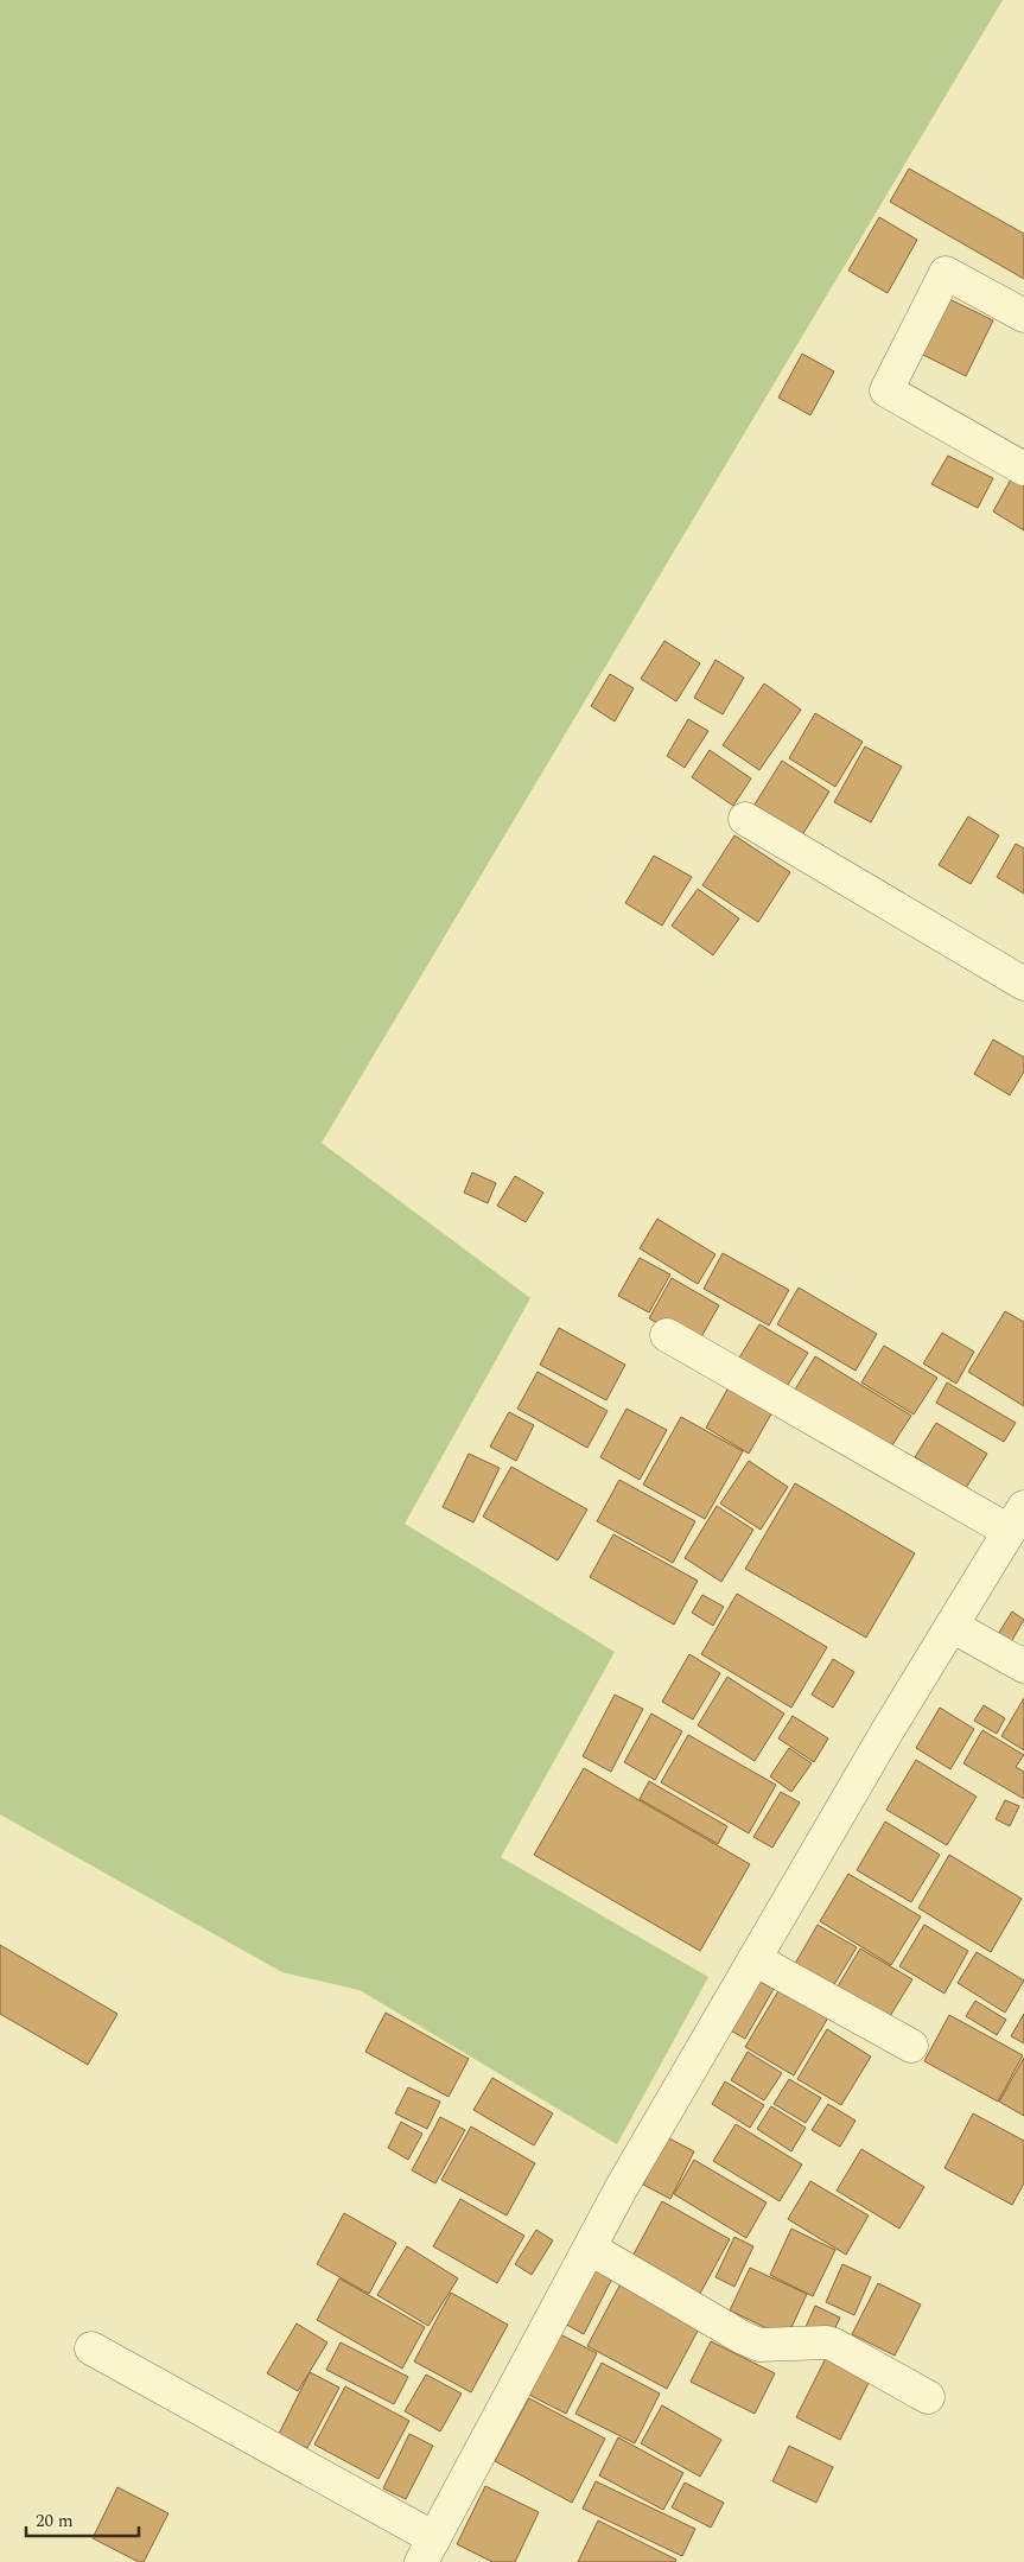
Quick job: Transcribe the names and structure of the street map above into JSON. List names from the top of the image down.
{
  "scale_bar": "20 m"
}
